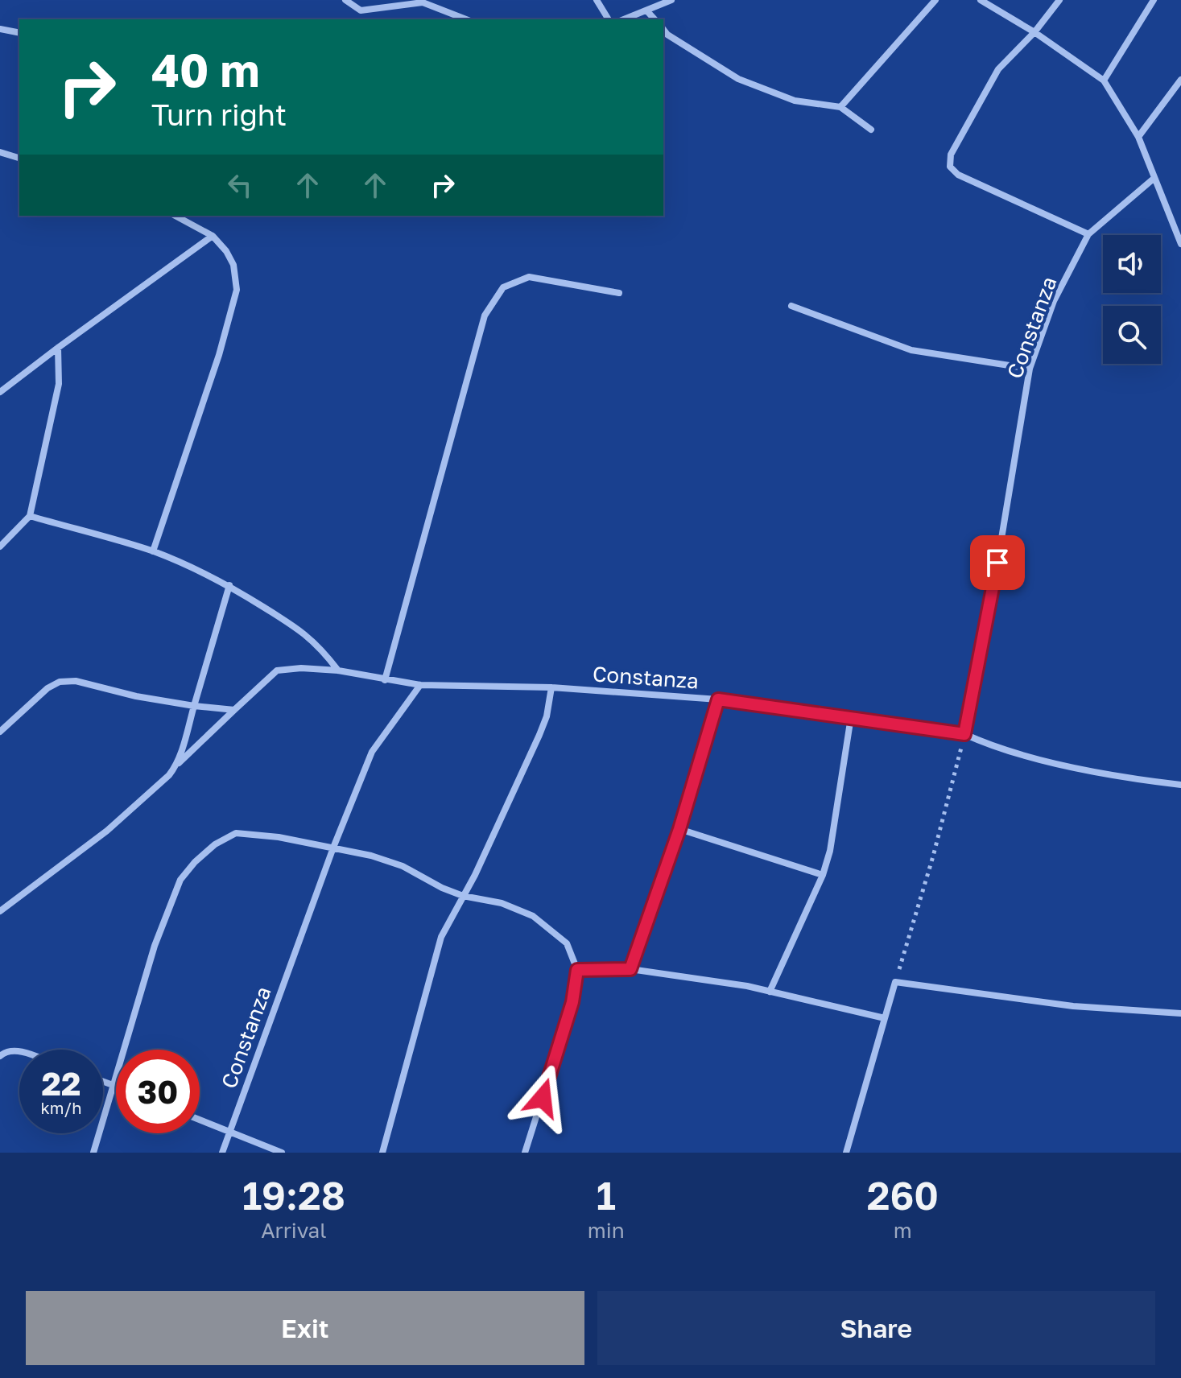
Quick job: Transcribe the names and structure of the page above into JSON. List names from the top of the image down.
{
  "streets": {
    "street": ["Constanza"]
  },
  "page": {
    "turn": ["40 m", "Turn right"],
    "speed": "22 km/h",
    "limit": "30",
    "eta": [
      "19:28",
      "Arrival",
      "1",
      "min",
      "260",
      "m"
    ],
    "buttons": ["Exit", "Share"]
  }
}
